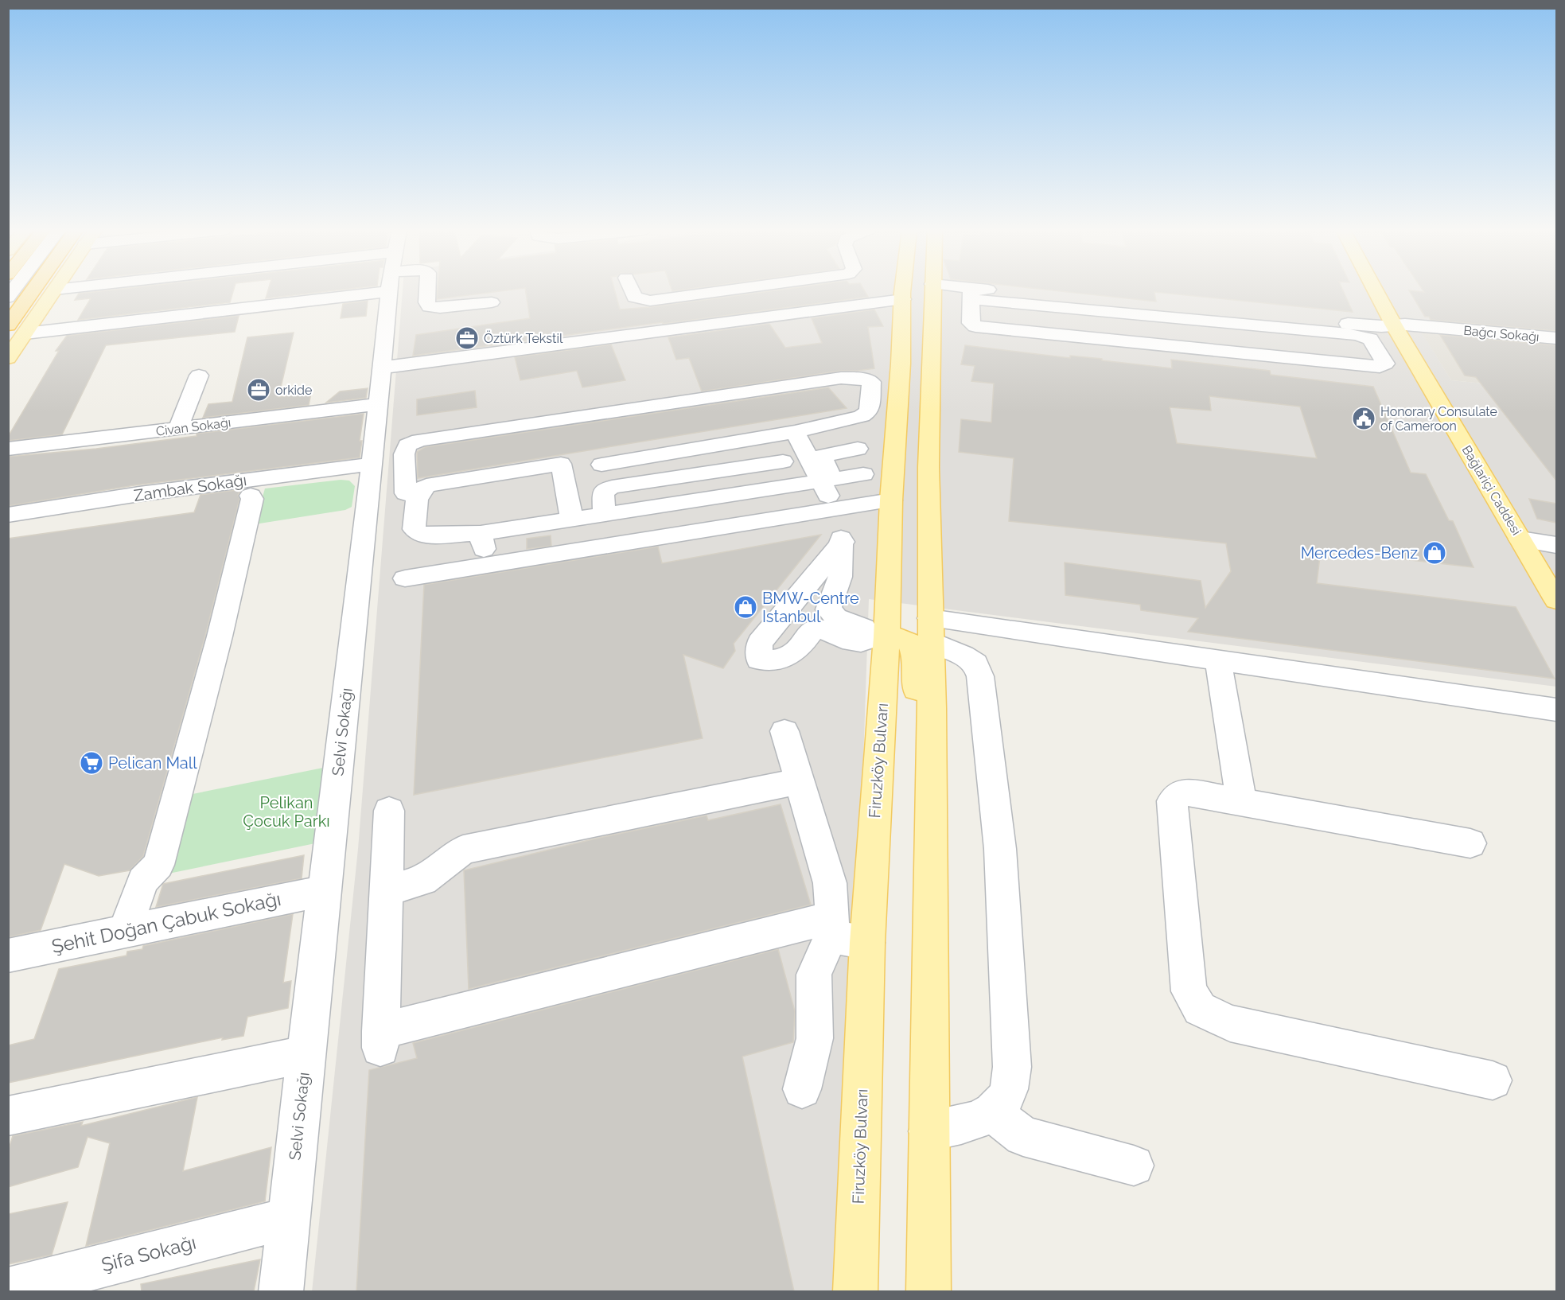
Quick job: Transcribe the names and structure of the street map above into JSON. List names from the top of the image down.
{
  "streets": {
    "main road": ["Bağlariçi Caddesi", "Firuzköy Bulvarı"],
    "street": [
      "Bağcı Sokağı",
      "Civan Sokağı",
      "Zambak Sokağı",
      "Selvi Sokağı",
      "Şehit Doğan Çabuk Sokağı",
      "Şifa Sokağı"
    ]
  },
  "crossings": [
    ["Bağcı Sokağı", "Bağlariçi Caddesi"],
    ["Civan Sokağı", "Selvi Sokağı"],
    ["Zambak Sokağı", "Selvi Sokağı"],
    ["Selvi Sokağı", "Şehit Doğan Çabuk Sokağı"],
    ["Selvi Sokağı", "Şifa Sokağı"]
  ],
  "parks": ["Pelikan Çocuk Parkı"],
  "places": {
    "office": ["Öztürk Tekstil", "orkide"],
    "public building": ["Honorary Consulate of Cameroon"],
    "shop": ["Mercedes-Benz", "BMW-Centre Istanbul"],
    "supermarket": ["Pelican Mall"]
  }
}
